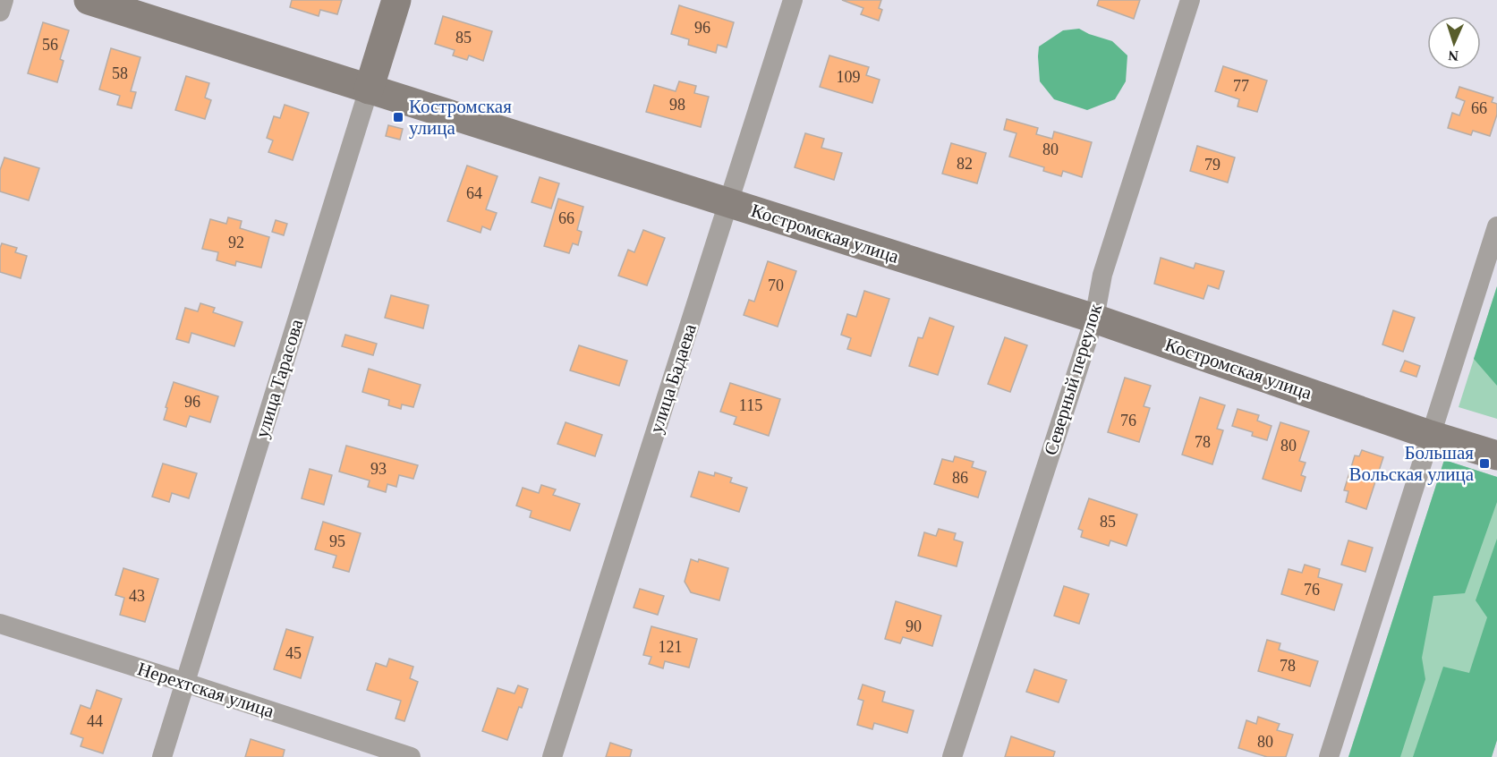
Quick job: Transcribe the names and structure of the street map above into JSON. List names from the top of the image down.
{
  "streets": {
    "street": [
      "Костромская улица",
      "улица Тарасова",
      "улица Бадаева",
      "Северный переулок",
      "Нерехтская улица"
    ]
  },
  "crossings": [
    ["Костромская улица", "улица Тарасова"],
    ["Костромская улица", "улица Бадаева"],
    ["Костромская улица", "Северный переулок"],
    ["улица Тарасова", "Нерехтская улица"]
  ],
  "places": {
    "transit": ["Костромская улица", "Большая Вольская улица"]
  },
  "house_numbers": [
    "96",
    "85",
    "56",
    "58",
    "109",
    "77",
    "98",
    "66",
    "80",
    "82",
    "79",
    "64",
    "66",
    "92",
    "70",
    "96",
    "115",
    "76",
    "78",
    "80",
    "93",
    "86",
    "85",
    "95",
    "76",
    "43",
    "90",
    "121",
    "45",
    "78",
    "44",
    "80"
  ],
  "north": "bottom"
}
